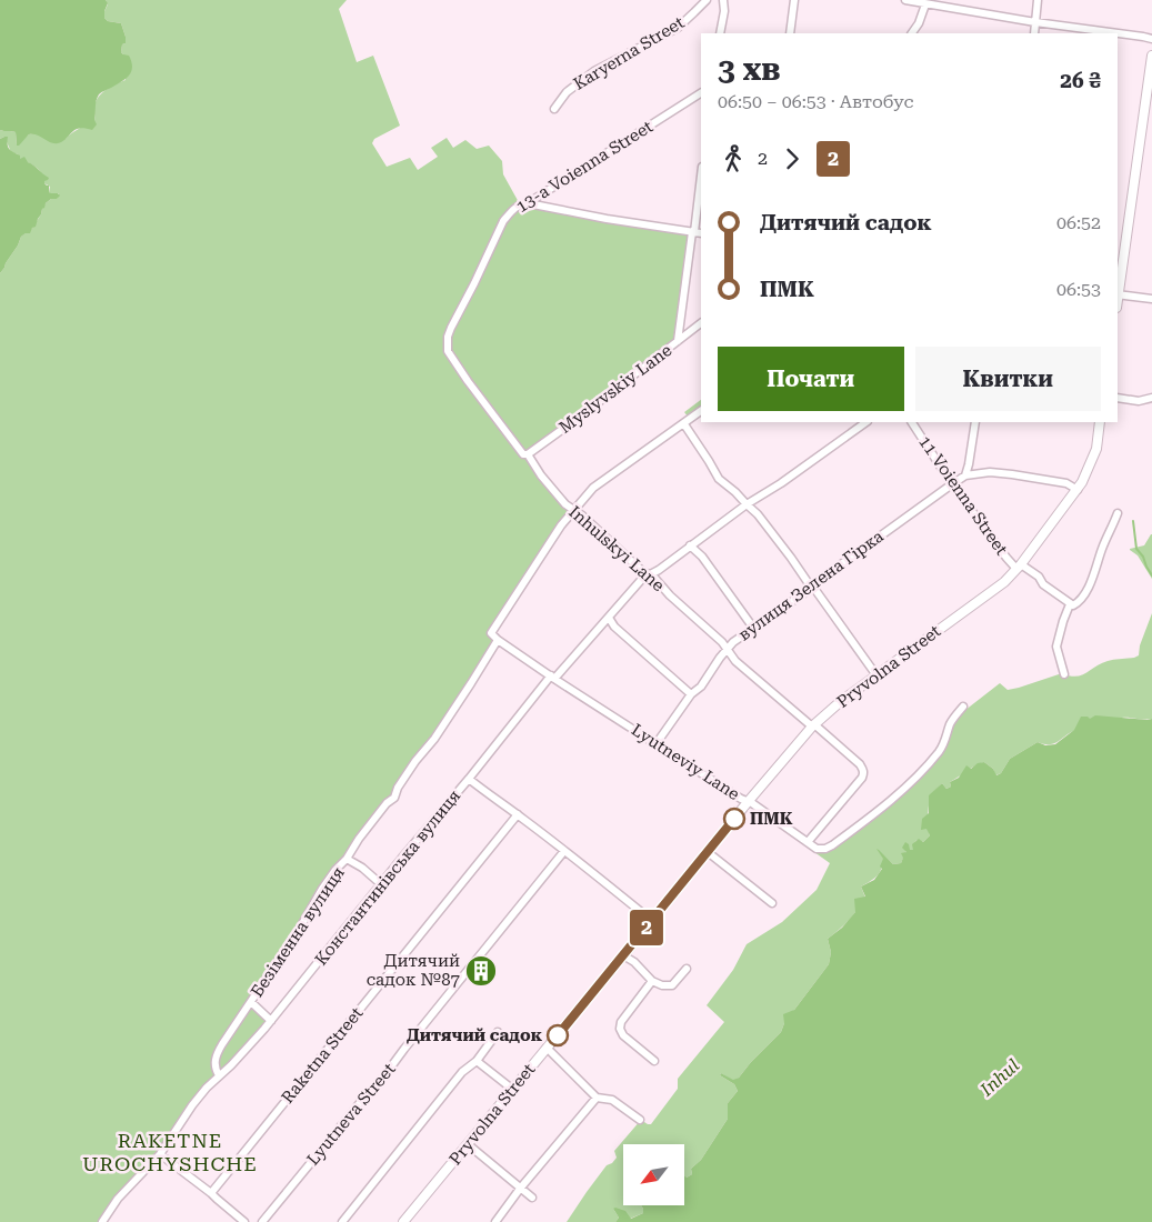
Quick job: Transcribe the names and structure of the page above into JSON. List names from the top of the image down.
{
  "streets": {
    "street": [
      "Karyerna Street",
      "13-a Voienna Street",
      "Myslyvskiy Lane",
      "11 Voienna Street",
      "Inhulskyi Lane",
      "вулиця Зелена Гірка",
      "Pryvolna Street",
      "Lyutneviy Lane",
      "Константинівська вулиця",
      "Безіменна вулиця",
      "Raketna Street",
      "Lyutneva Street"
    ]
  },
  "crossings": [
    ["13-a Voienna Street", "Inhulskyi Lane"],
    ["Myslyvskiy Lane", "Inhulskyi Lane"],
    ["11 Voienna Street", "вулиця Зелена Гірка"],
    ["11 Voienna Street", "Pryvolna Street"],
    ["Inhulskyi Lane", "вулиця Зелена Гірка"],
    ["Inhulskyi Lane", "Pryvolna Street"],
    ["Inhulskyi Lane", "Lyutneviy Lane"],
    ["Inhulskyi Lane", "Константинівська вулиця"],
    ["вулиця Зелена Гірка", "Lyutneviy Lane"],
    ["Pryvolna Street", "Lyutneviy Lane"],
    ["Lyutneviy Lane", "Константинівська вулиця"],
    ["Lyutneviy Lane", "Безіменна вулиця"],
    ["Константинівська вулиця", "Безіменна вулиця"]
  ],
  "districts": ["RAKETNE UROCHYSHCHE"],
  "water": ["Inhul"],
  "places": {
    "other": ["ПМК", "Дитячий садок"],
    "building": ["Дитячий садок №87"]
  },
  "lines": ["bus line 2"],
  "north": "bottom left",
  "page": {
    "on_map": "2",
    "heading": ["3 хв", "06:50 – 06:53 · Автобус", "26 ₴"],
    "legs": ["2", "2"],
    "list": [
      {
        "name": "Дитячий садок",
        "value": "06:52"
      },
      {
        "name": "ПМК",
        "value": "06:53"
      }
    ],
    "buttons": ["Почати", "Квитки"]
  }
}
